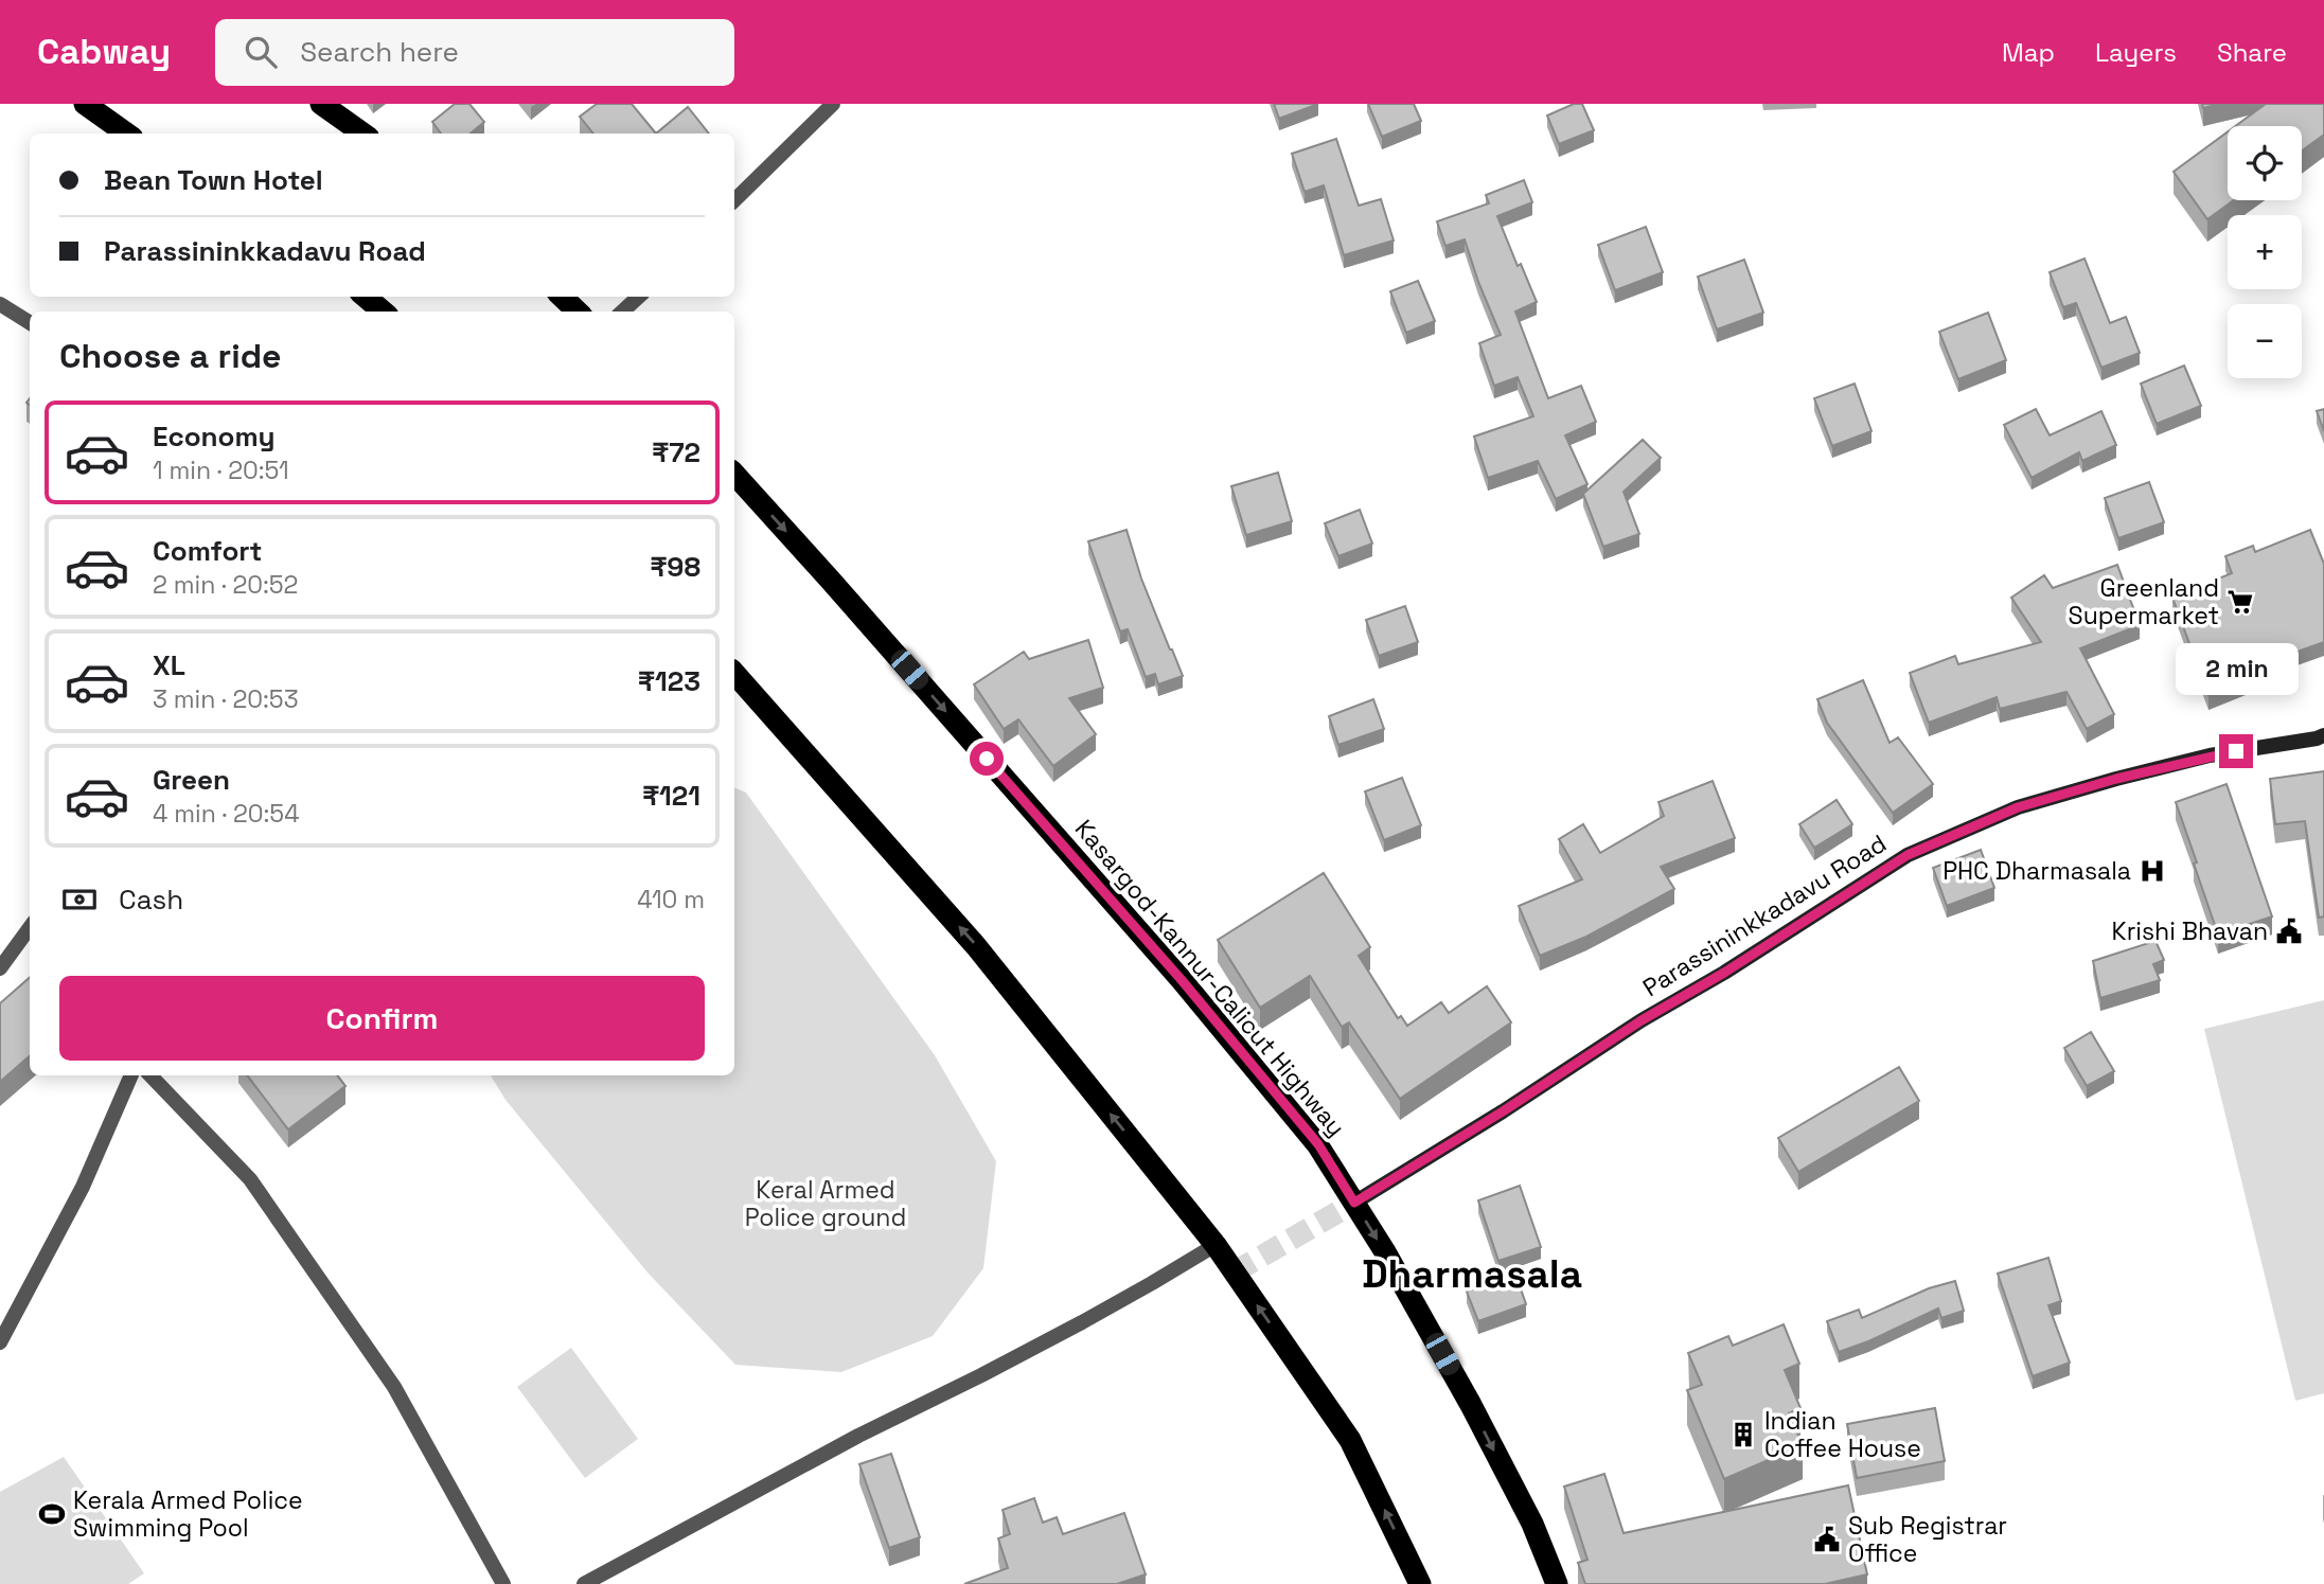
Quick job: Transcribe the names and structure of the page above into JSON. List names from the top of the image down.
{
  "streets": {
    "highway": ["Kasargod-Kannur-Calicut Highway"],
    "main road": ["Parassininkkadavu Road"]
  },
  "crossings": [
    ["Parassininkkadavu Road", "Kasargod-Kannur-Calicut Highway"]
  ],
  "districts": ["Dharmasala"],
  "parks": ["Keral Armed Police ground"],
  "places": {
    "supermarket": ["Greenland Supermarket"],
    "hospital": ["PHC Dharmasala"],
    "public building": ["Krishi Bhavan", "Sub Registrar Office"],
    "building": ["Indian Coffee House"],
    "sports": ["Kerala Armed Police Swimming Pool"]
  },
  "page": {
    "header": "Cabway",
    "search": "Search here",
    "nav": ["Map", "Layers", "Share"],
    "map_buttons": ["+", "−"],
    "banner": ["Bean Town Hotel", "Parassininkkadavu Road"],
    "heading": "Choose a ride",
    "list": [
      {
        "name": "Economy",
        "note": "1 min · 20:51",
        "value": "₹72"
      },
      {
        "name": "Comfort",
        "note": "2 min · 20:52",
        "value": "₹98"
      },
      {
        "name": "XL",
        "note": "3 min · 20:53",
        "value": "₹123"
      },
      {
        "name": "Green",
        "note": "4 min · 20:54",
        "value": "₹121"
      }
    ],
    "bubble": "2 min",
    "pay": ["Cash", "410 m"],
    "buttons": "Confirm"
  }
}
